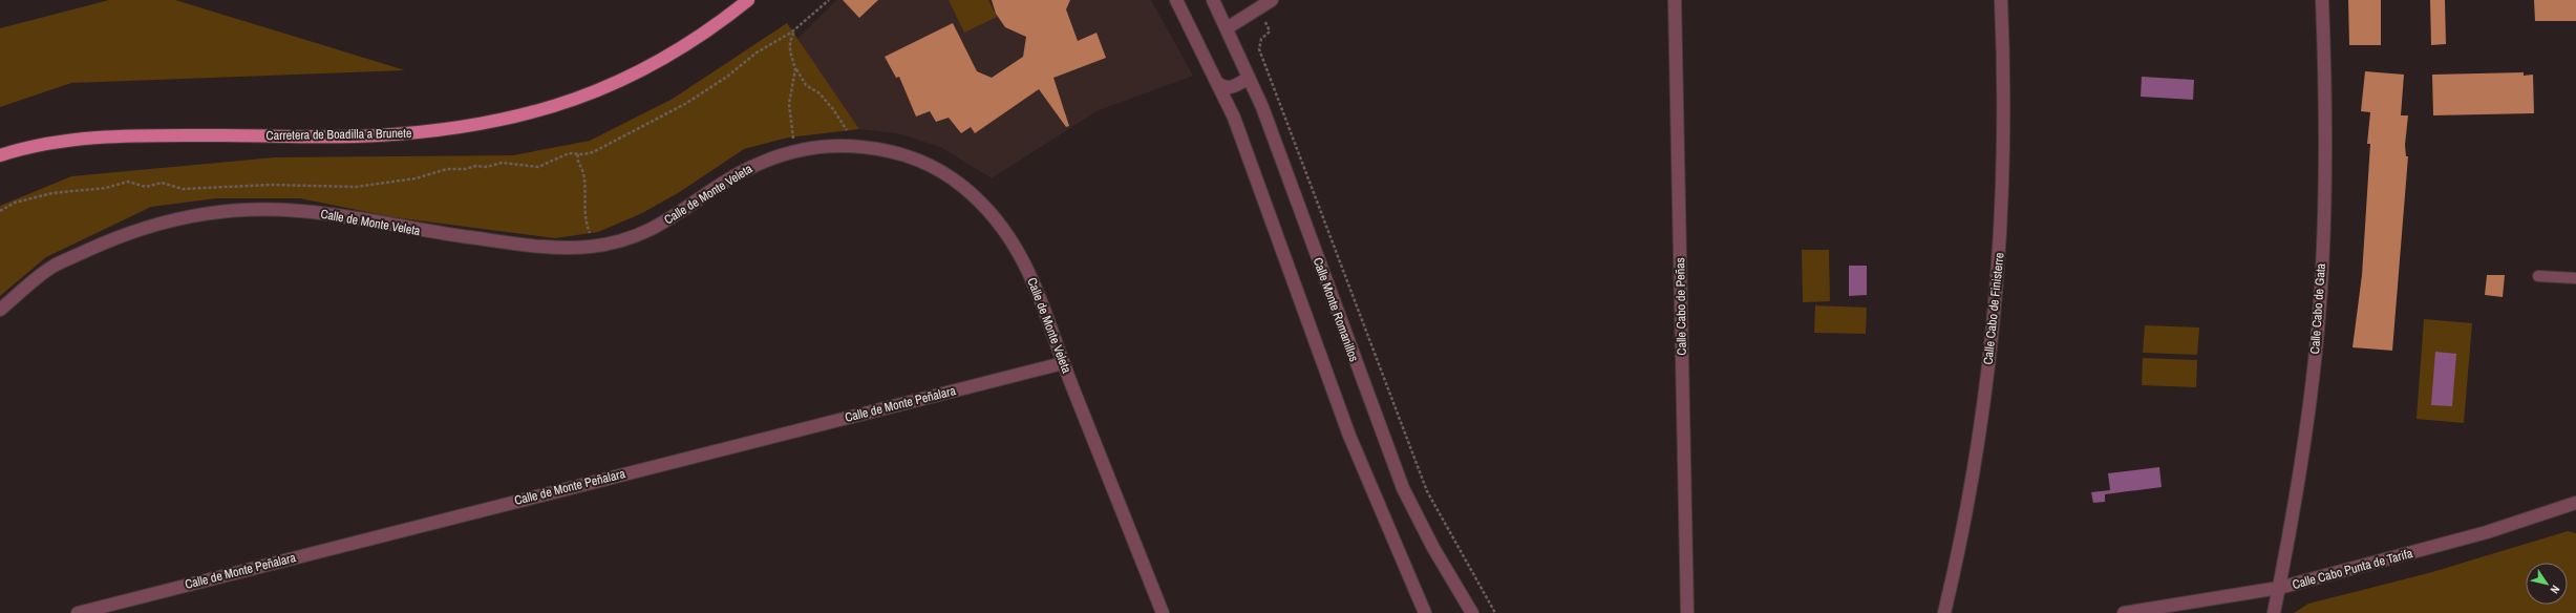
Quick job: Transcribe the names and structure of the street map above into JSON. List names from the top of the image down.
{
  "streets": {
    "main road": ["Carretera de Boadilla a Brunete"],
    "street": [
      "Calle de Monte Veleta",
      "Calle Cabo de Peñas",
      "Calle Cabo de Finisterre",
      "Calle Cabo de Gata",
      "Calle Monte Romanillos",
      "Calle de Monte Peñalara",
      "Calle Cabo Punta de Tarifa"
    ]
  },
  "crossings": [
    ["Calle de Monte Veleta", "Calle de Monte Peñalara"],
    ["Calle Cabo de Gata", "Calle Cabo Punta de Tarifa"]
  ],
  "north": "bottom right"
}
